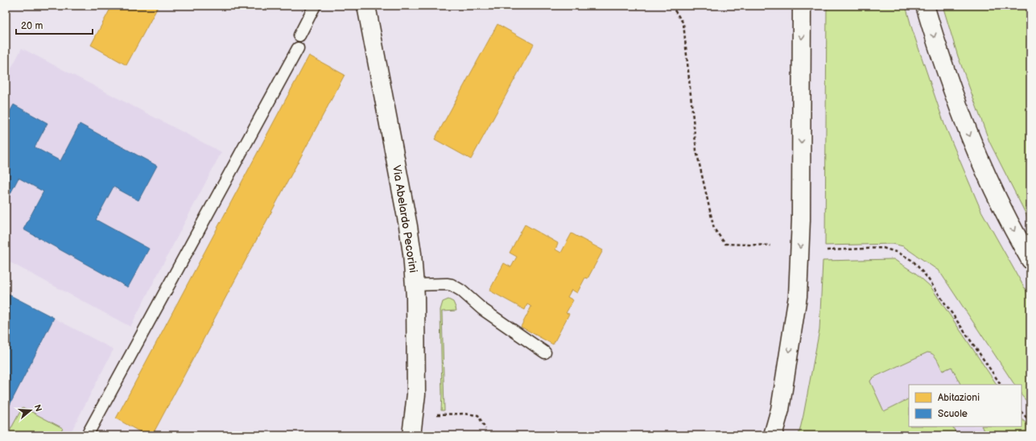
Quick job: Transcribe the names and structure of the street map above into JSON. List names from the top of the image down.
{
  "streets": {
    "main road": ["Via Abelardo Pecorini"]
  },
  "legend": ["Abitazioni", "Scuole"],
  "scale_bar": "20 m",
  "north": "right"
}
